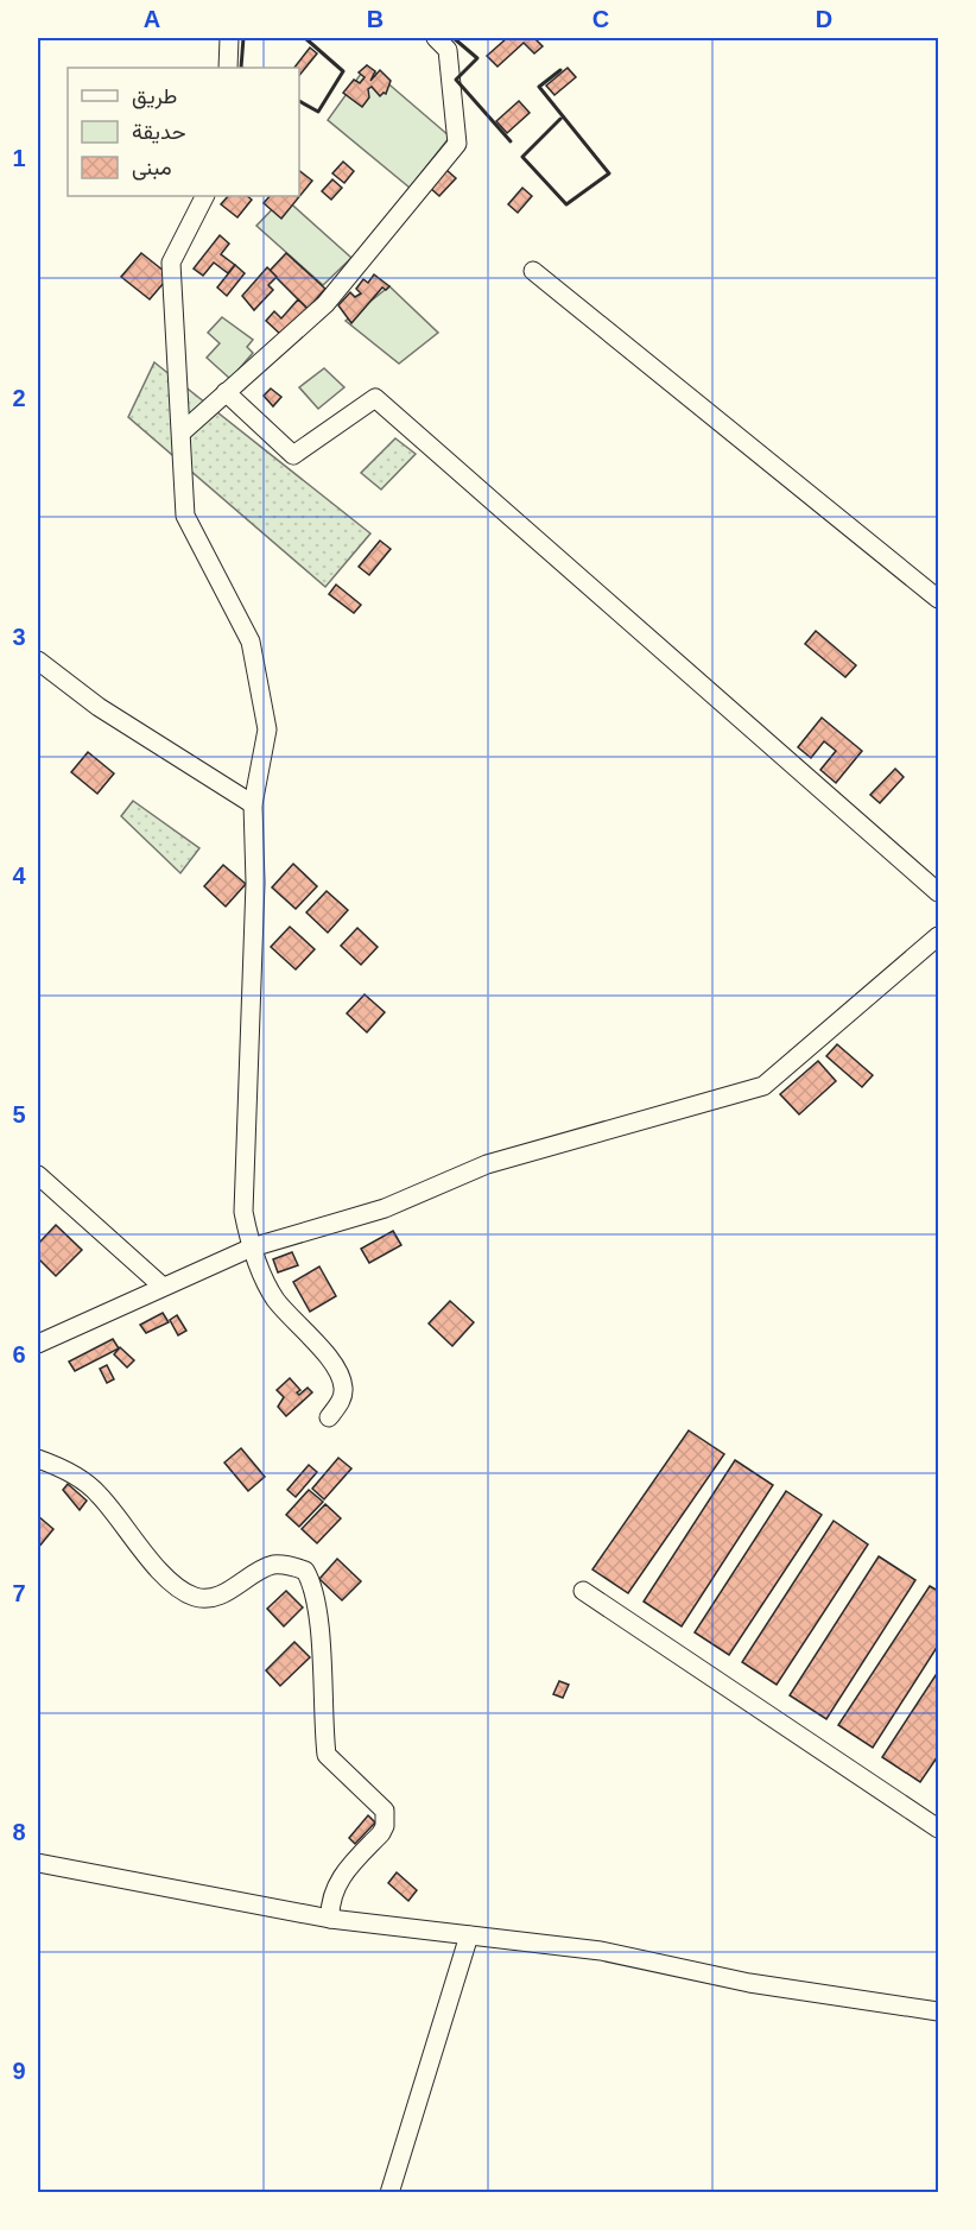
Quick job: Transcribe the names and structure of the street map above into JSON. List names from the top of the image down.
{
  "legend": ["طريق", "حديقة", "مبنى"],
  "grid": {
    "columns": [
      "A",
      "B",
      "C",
      "D"
    ],
    "rows": [
      "1",
      "2",
      "3",
      "4",
      "5",
      "6",
      "7",
      "8",
      "9"
    ]
  }
}
